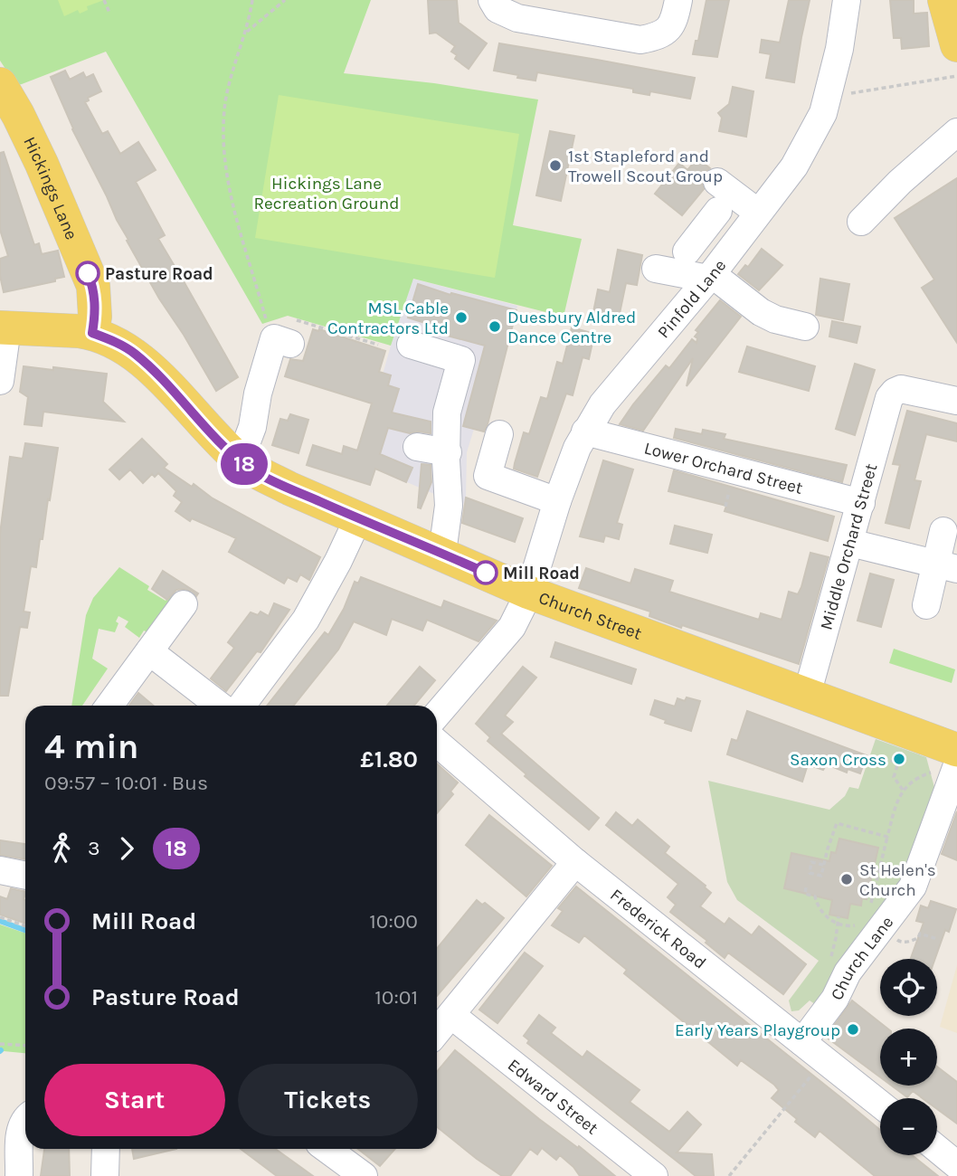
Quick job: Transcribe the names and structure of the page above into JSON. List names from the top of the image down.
{
  "streets": {
    "main road": ["Hickings Lane", "Church Street"],
    "street": [
      "Pinfold Lane",
      "Lower Orchard Street",
      "Middle Orchard Street",
      "Frederick Road",
      "Church Lane",
      "Edward Street"
    ]
  },
  "crossings": [
    ["Hickings Lane", "Church Street"],
    ["Pinfold Lane", "Lower Orchard Street"],
    ["Pinfold Lane", "Church Street"],
    ["Lower Orchard Street", "Middle Orchard Street"],
    ["Middle Orchard Street", "Church Street"],
    ["Church Street", "Church Lane"],
    ["Frederick Road", "Church Lane"]
  ],
  "parks": ["Hickings Lane Recreation Ground"],
  "places": [
    "1st Stapleford and Trowell Scout Group",
    "Pasture Road",
    "MSL Cable Contractors Ltd",
    "Duesbury Aldred Dance Centre",
    "Mill Road",
    "Saxon Cross",
    "St Helen's Church",
    "Early Years Playgroup"
  ],
  "lines": ["bus line 18"],
  "page": {
    "on_map": "18",
    "heading": ["4 min", "09:57 – 10:01 · Bus", "£1.80"],
    "legs": ["3", "18"],
    "list": [
      {
        "name": "Mill Road",
        "value": "10:00"
      },
      {
        "name": "Pasture Road",
        "value": "10:01"
      }
    ],
    "map_buttons": ["+", "−"],
    "buttons": ["Start", "Tickets"]
  }
}
